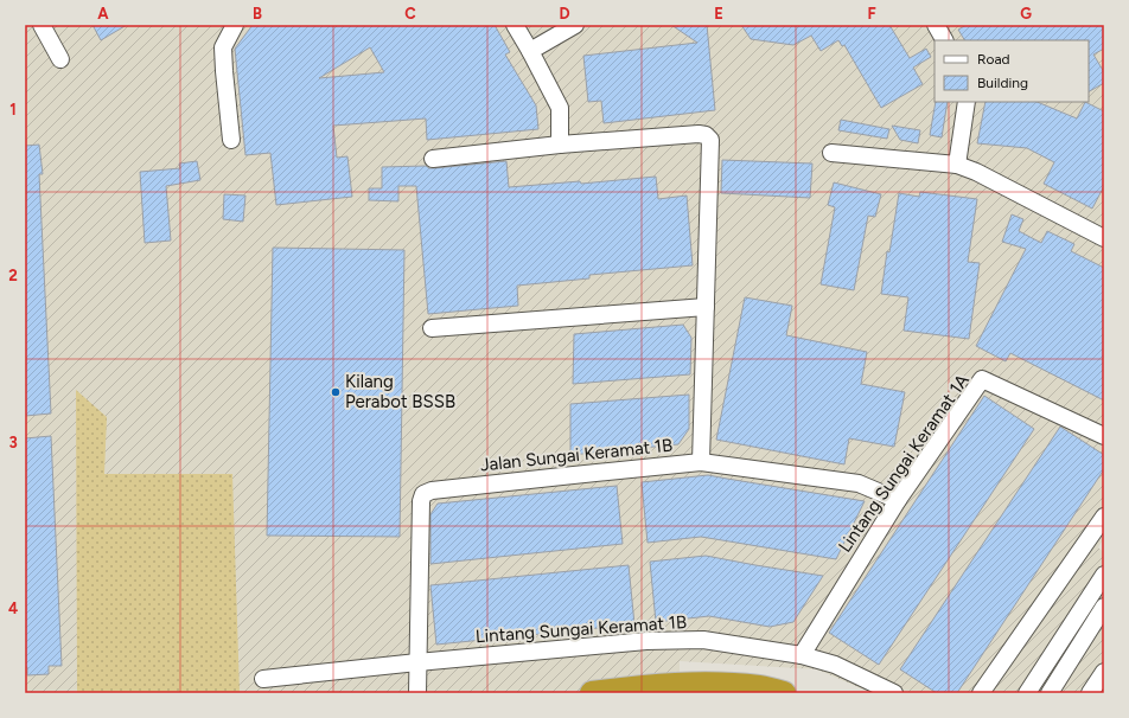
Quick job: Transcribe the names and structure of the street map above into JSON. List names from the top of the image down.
{
  "streets": {
    "street": ["Jalan Sungai Keramat 1B", "Lintang Sungai Keramat 1A", "Lintang Sungai Keramat 1B"]
  },
  "crossings": [
    ["Jalan Sungai Keramat 1B", "Lintang Sungai Keramat 1A"],
    ["Jalan Sungai Keramat 1B", "Lintang Sungai Keramat 1B"],
    ["Lintang Sungai Keramat 1A", "Lintang Sungai Keramat 1B"]
  ],
  "places": ["Kilang Perabot BSSB"],
  "legend": ["Road", "Building"],
  "grid": {
    "columns": [
      "A",
      "B",
      "C",
      "D",
      "E",
      "F",
      "G"
    ],
    "rows": [
      "1",
      "2",
      "3",
      "4"
    ]
  }
}
